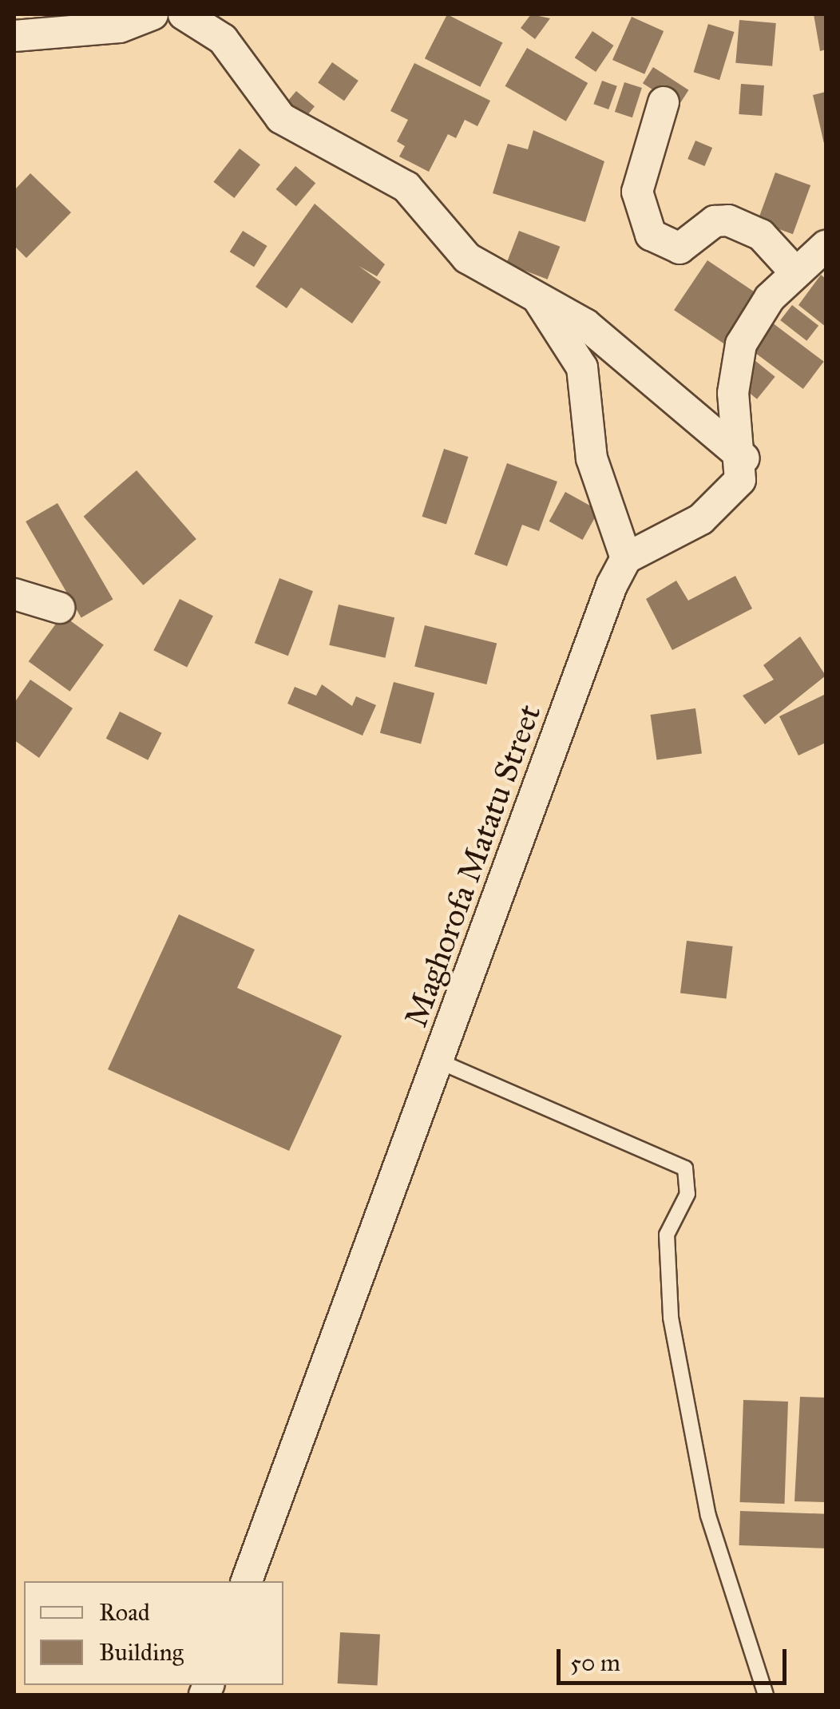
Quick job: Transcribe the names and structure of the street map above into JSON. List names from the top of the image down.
{
  "streets": {
    "street": ["Maghorofa Matatu Street"]
  },
  "legend": ["Road", "Building"],
  "scale_bar": "50 m"
}
